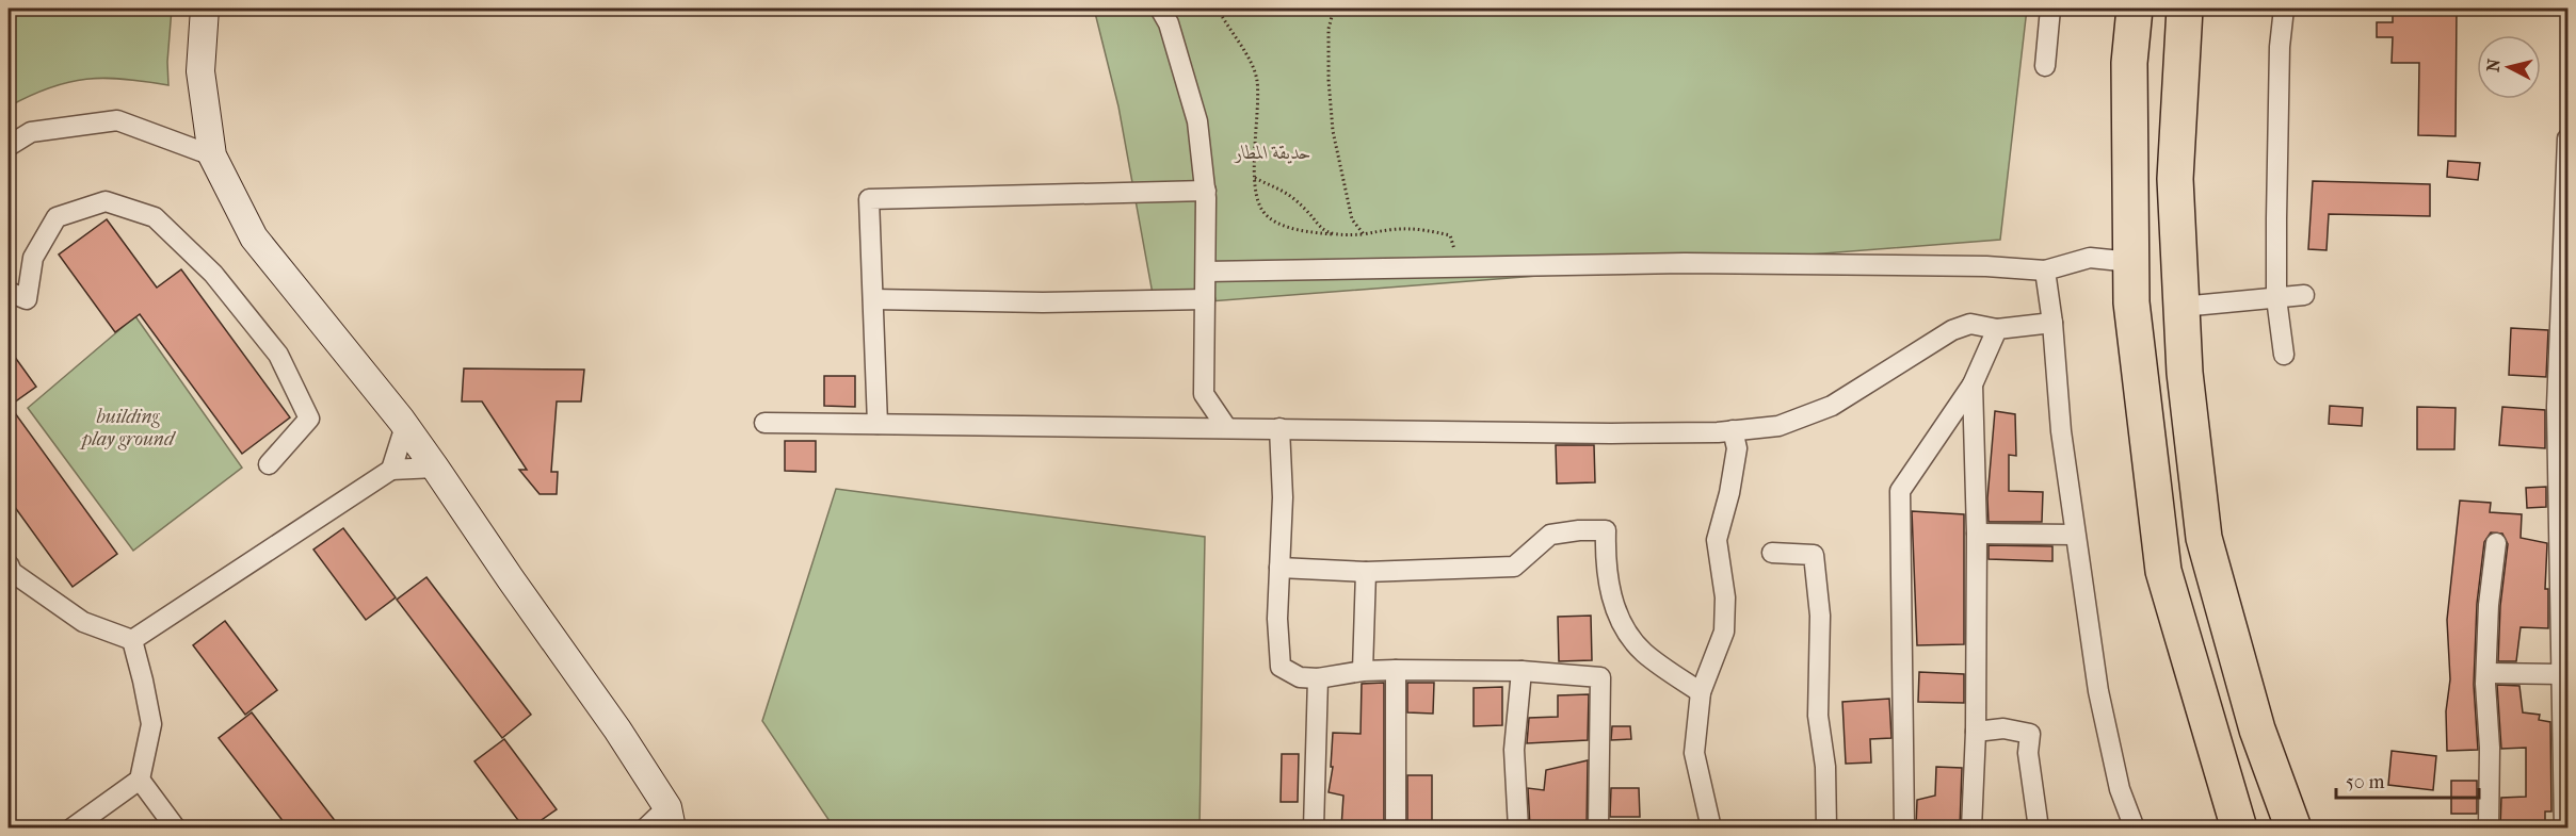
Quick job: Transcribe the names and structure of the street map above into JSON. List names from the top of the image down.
{
  "parks": ["حديقة المطار", "building play ground"],
  "scale_bar": "50 m",
  "north": "left"
}
